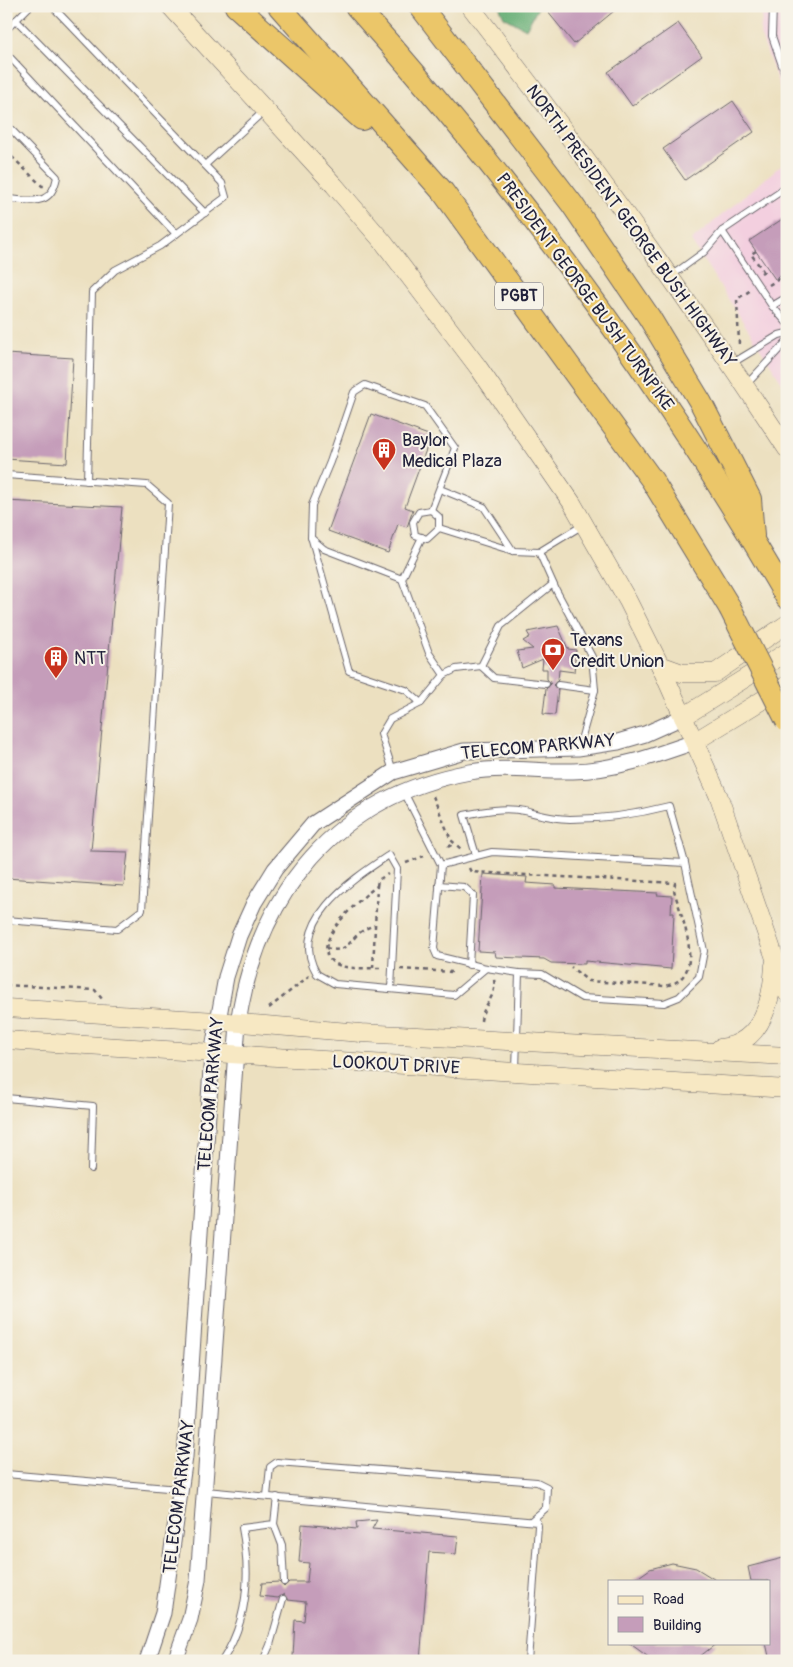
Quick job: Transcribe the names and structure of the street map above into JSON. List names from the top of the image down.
{
  "streets": {
    "highway": ["PRESIDENT GEORGE BUSH TURNPIKE", "PGBT"],
    "main road": ["NORTH PRESIDENT GEORGE BUSH HIGHWAY", "TELECOM PARKWAY", "LOOKOUT DRIVE"]
  },
  "crossings": [
    ["TELECOM PARKWAY", "LOOKOUT DRIVE"]
  ],
  "places": {
    "building": ["Baylor Medical Plaza", "NTT"],
    "bank": ["Texans Credit Union"]
  },
  "legend": ["Road", "Building"]
}
